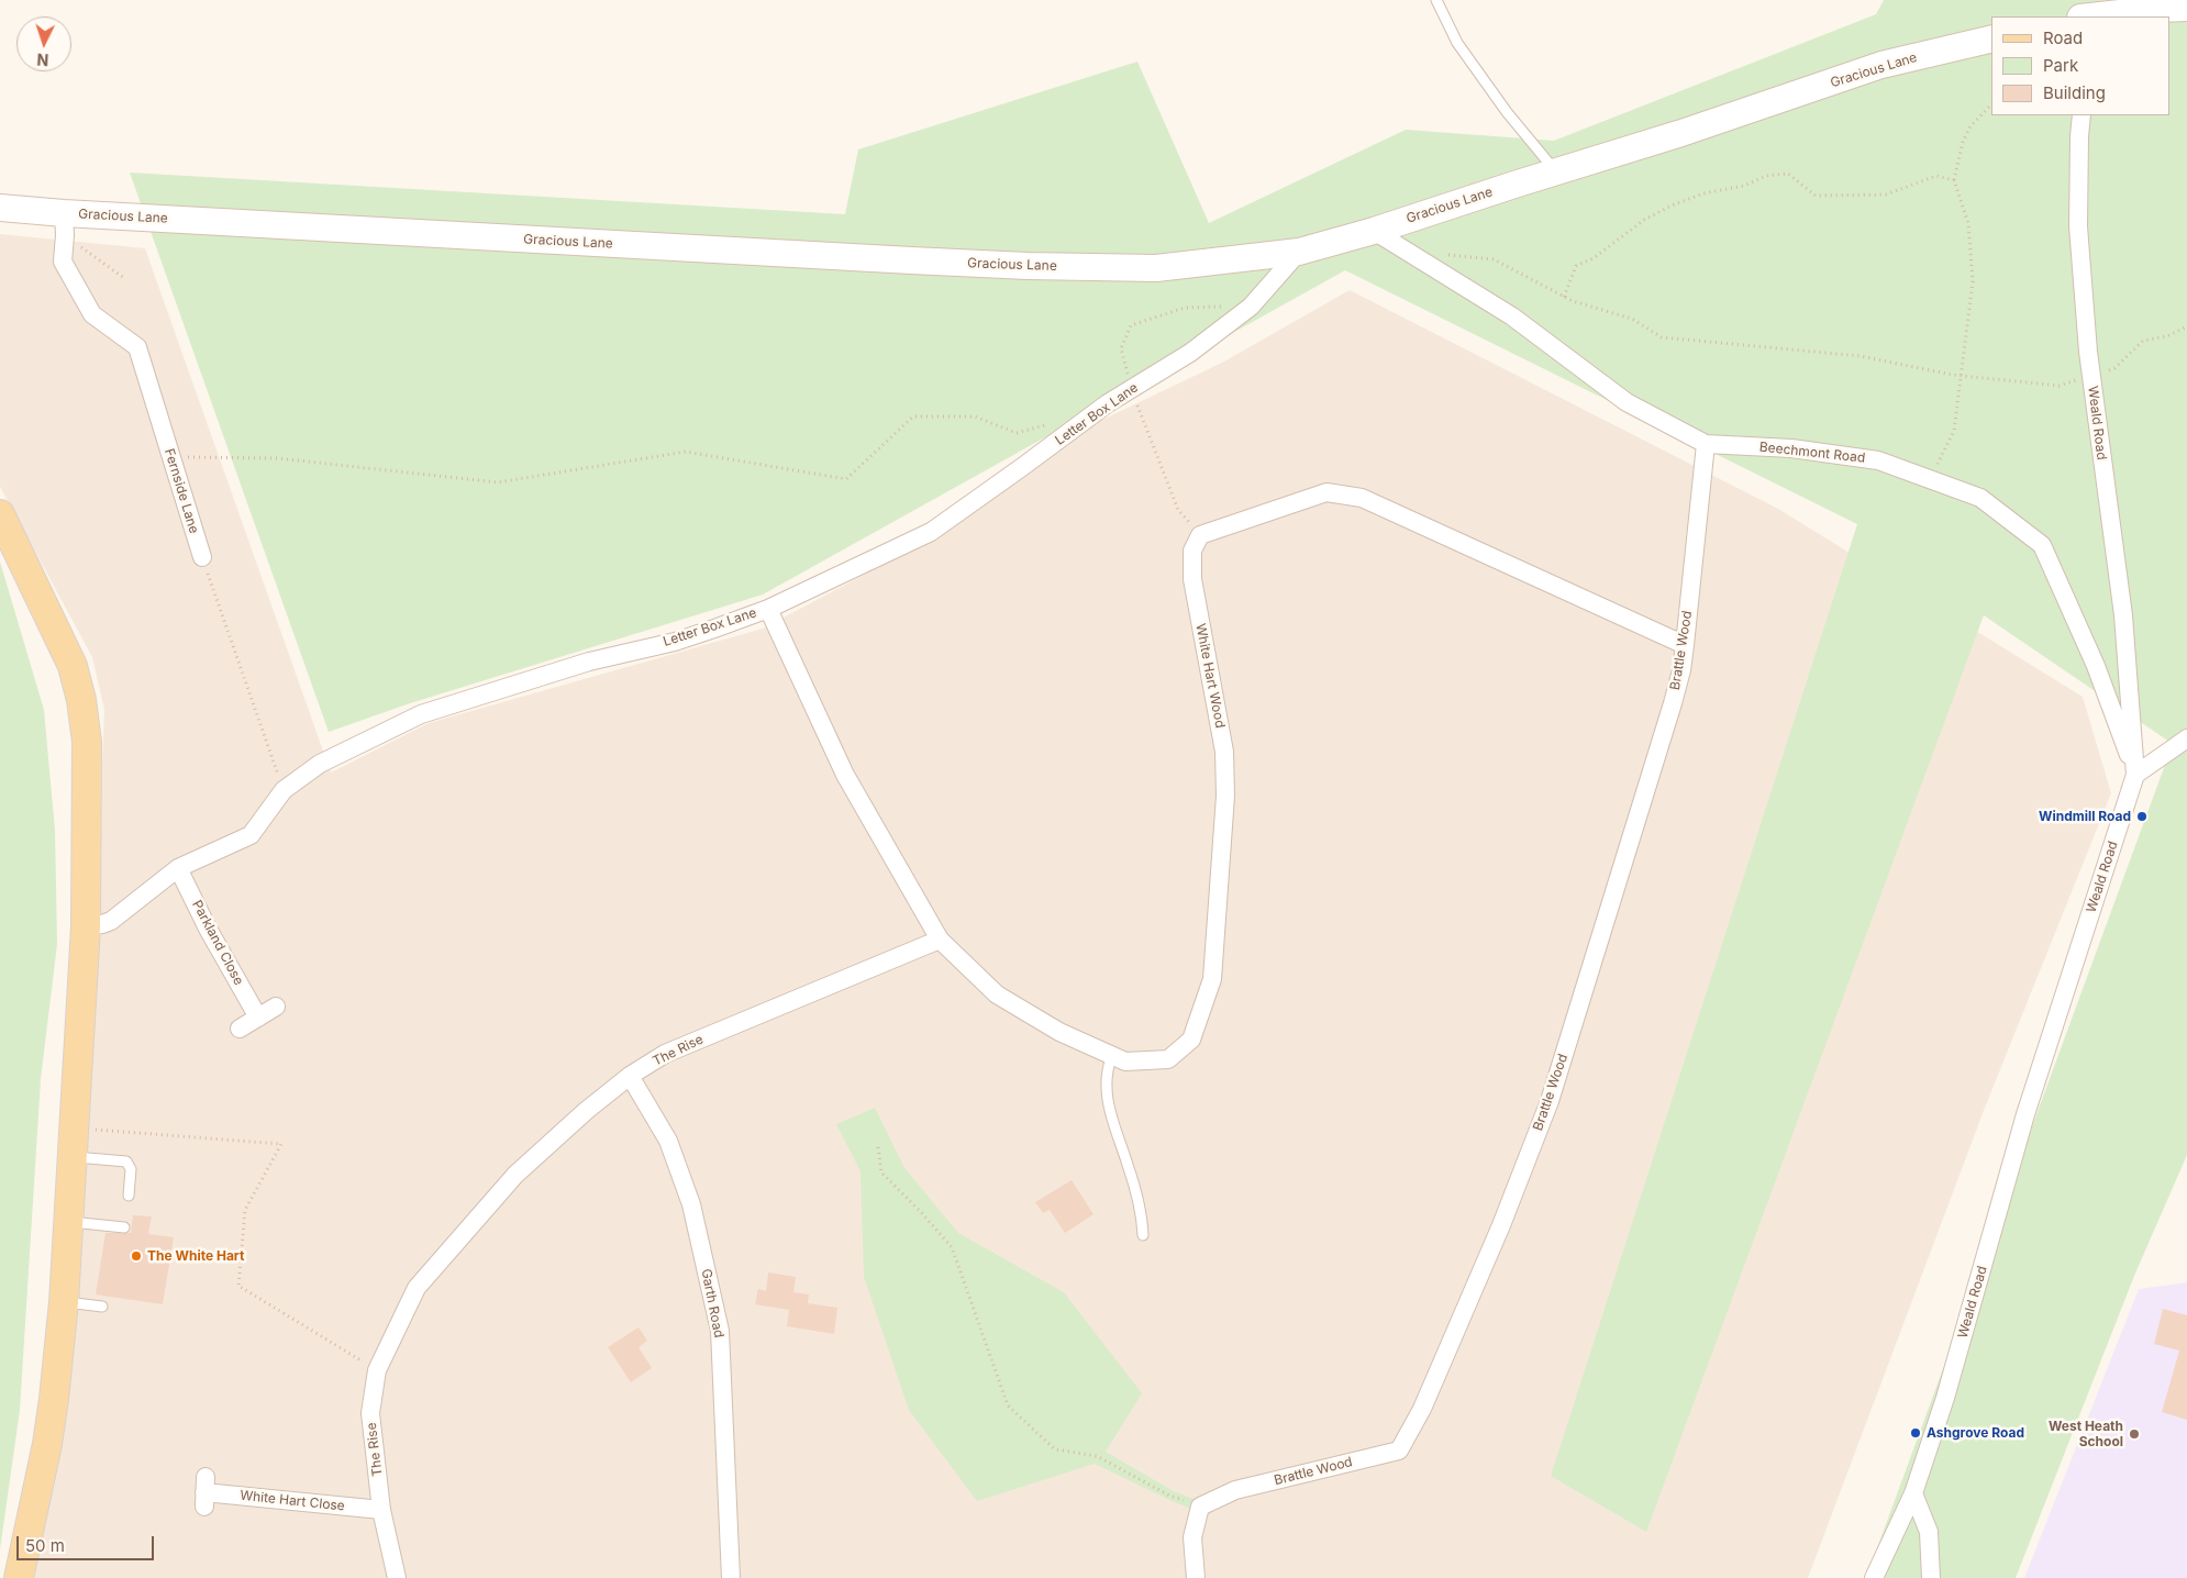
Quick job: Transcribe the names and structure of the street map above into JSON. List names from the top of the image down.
{
  "streets": {
    "street": [
      "Gracious Lane",
      "Letter Box Lane",
      "Weald Road",
      "Beechmont Road",
      "Fernside Lane",
      "Brattle Wood",
      "White Hart Wood",
      "Parkland Close",
      "The Rise",
      "Garth Road",
      "White Hart Close"
    ]
  },
  "crossings": [
    ["Gracious Lane", "Letter Box Lane"],
    ["Gracious Lane", "Beechmont Road"],
    ["Gracious Lane", "Fernside Lane"],
    ["Letter Box Lane", "Parkland Close"],
    ["Weald Road", "Beechmont Road"],
    ["Beechmont Road", "Brattle Wood"],
    ["White Hart Wood", "The Rise"],
    ["The Rise", "Garth Road"],
    ["The Rise", "White Hart Close"]
  ],
  "places": [
    "Windmill Road",
    "The White Hart",
    "Ashgrove Road",
    "West Heath School"
  ],
  "legend": ["Road", "Park", "Building"],
  "scale_bar": "50 m",
  "north": "bottom"
}
